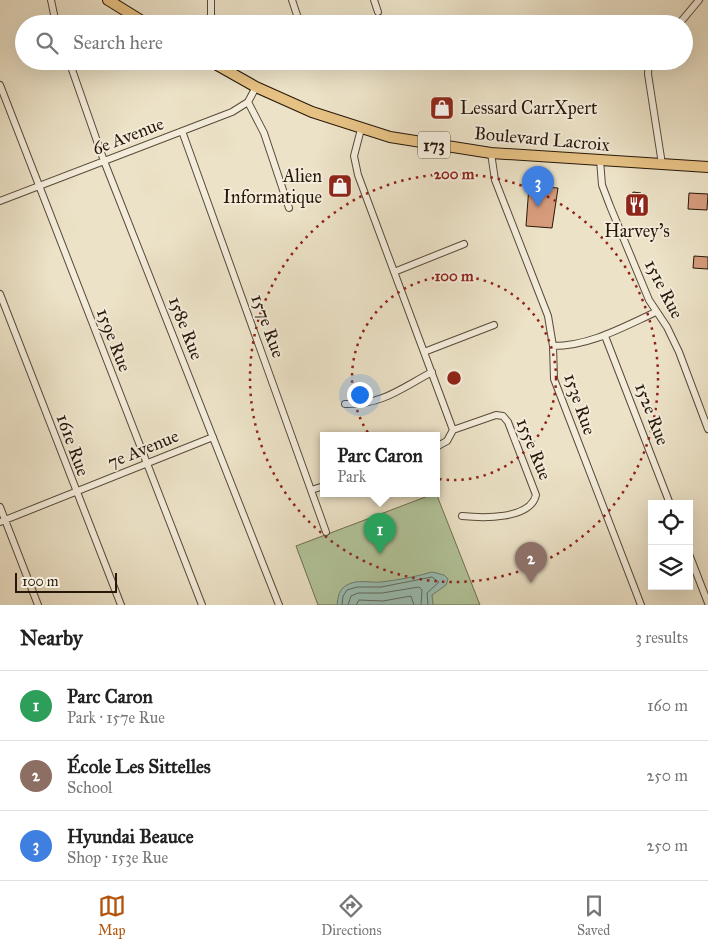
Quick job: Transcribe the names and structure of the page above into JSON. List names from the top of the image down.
{
  "streets": {
    "main road": ["Boulevard Lacroix", "173"],
    "street": [
      "6e Avenue",
      "151e Rue",
      "157e Rue",
      "158e Rue",
      "159e Rue",
      "153e Rue",
      "152e Rue",
      "161e Rue",
      "7e Avenue",
      "155e Rue"
    ]
  },
  "crossings": [
    ["6e Avenue", "157e Rue"],
    ["6e Avenue", "158e Rue"],
    ["6e Avenue", "159e Rue"],
    ["Boulevard Lacroix", "151e Rue"],
    ["Boulevard Lacroix", "153e Rue"],
    ["158e Rue", "7e Avenue"],
    ["159e Rue", "7e Avenue"],
    ["161e Rue", "7e Avenue"]
  ],
  "places": {
    "shop": ["Lessard CarrXpert", "Alien Informatique"],
    "restaurant": ["Harvey's"]
  },
  "scale_bar": "100 m",
  "page": {
    "search": "Search here",
    "pins": ["3", "1", "2"],
    "popup": ["Parc Caron", "Park"],
    "scale": "100 m",
    "heading": ["Nearby", "3 results"],
    "list": [
      {
        "mark": "1",
        "name": "Parc Caron",
        "note": "Park · 157e Rue",
        "value": "160 m"
      },
      {
        "mark": "2",
        "name": "École Les Sittelles",
        "note": "School",
        "value": "250 m"
      },
      {
        "mark": "3",
        "name": "Hyundai Beauce",
        "note": "Shop · 153e Rue",
        "value": "250 m"
      }
    ],
    "nav": ["Map", "Directions", "Saved"]
  },
  "rings": ["200 m", "100 m"]
}
